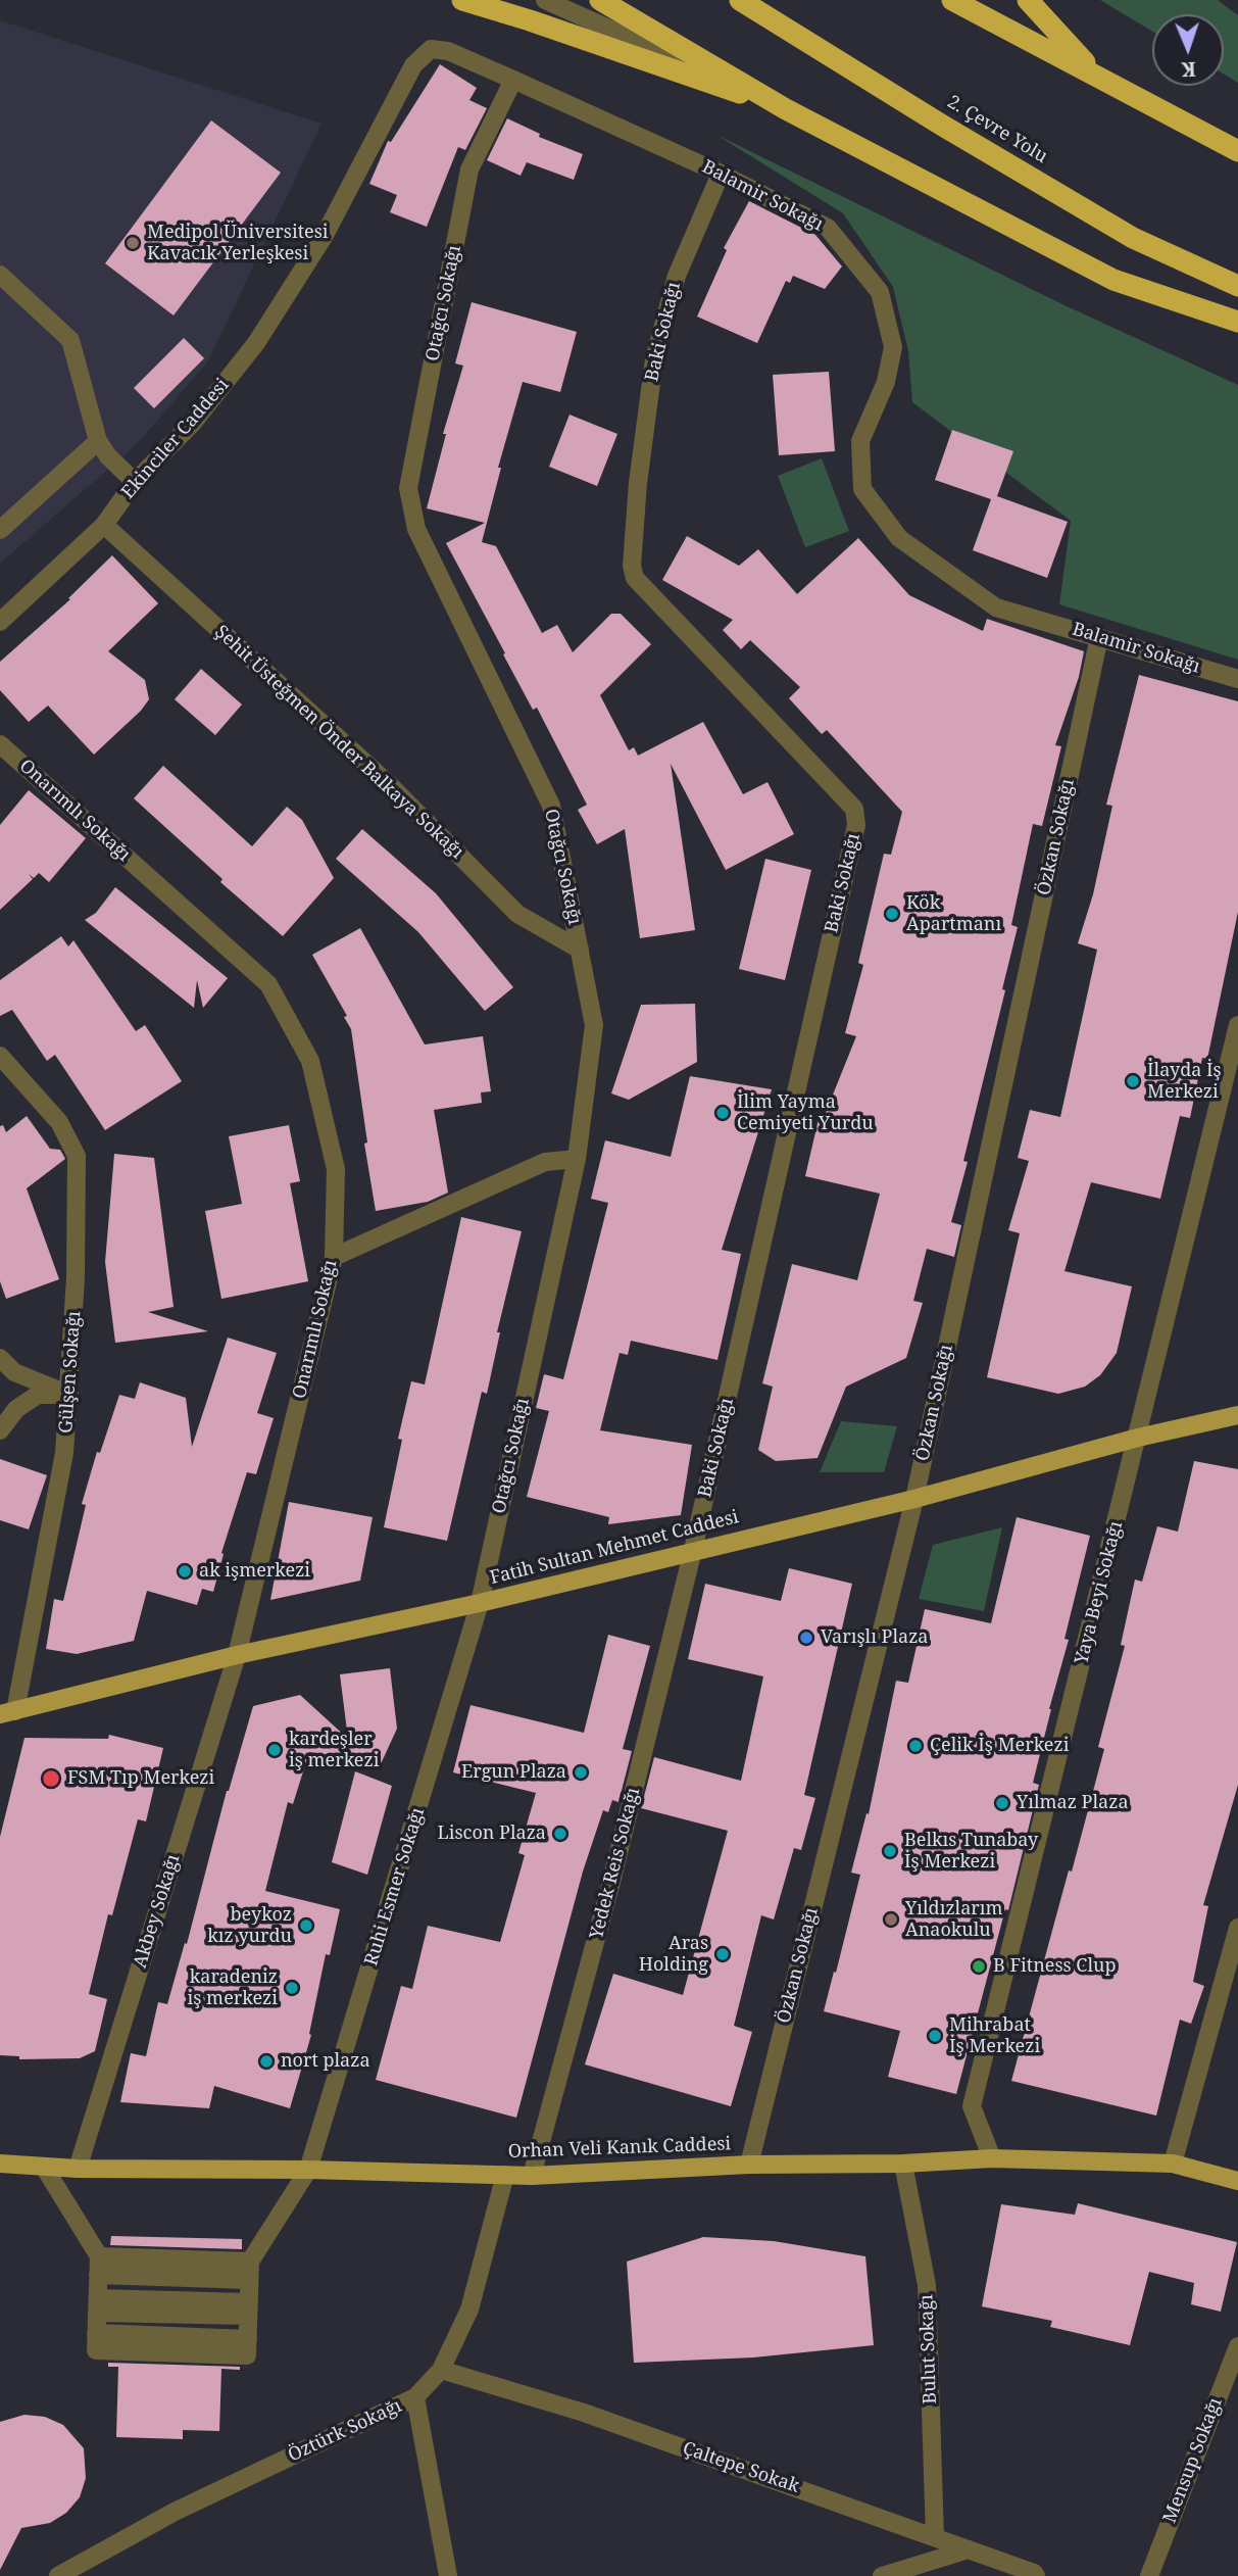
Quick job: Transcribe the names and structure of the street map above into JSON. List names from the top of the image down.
{
  "streets": {
    "highway": ["2. Çevre Yolu"],
    "main road": ["Fatih Sultan Mehmet Caddesi", "Orhan Veli Kanık Caddesi"],
    "street": [
      "Balamir Sokağı",
      "Otağcı Sokağı",
      "Baki Sokağı",
      "Ekinciler Caddesi",
      "Şehit Üsteğmen Önder Balkaya Sokağı",
      "Onarımlı Sokağı",
      "Özkan Sokağı",
      "Gülşen Sokağı",
      "Yaya Beyi Sokağı",
      "Yedek Reis Sokağı",
      "Ruhi Esmer Sokağı",
      "Akbey Sokağı",
      "Bulut Sokağı",
      "Öztürk Sokağı",
      "Mensup Sokağı",
      "Çaltepe Sokak"
    ]
  },
  "crossings": [
    ["Balamir Sokağı", "Otağcı Sokağı"],
    ["Balamir Sokağı", "Baki Sokağı"],
    ["Balamir Sokağı", "Ekinciler Caddesi"],
    ["Balamir Sokağı", "Özkan Sokağı"],
    ["Otağcı Sokağı", "Şehit Üsteğmen Önder Balkaya Sokağı"],
    ["Otağcı Sokağı", "Fatih Sultan Mehmet Caddesi"],
    ["Otağcı Sokağı", "Ruhi Esmer Sokağı"],
    ["Baki Sokağı", "Fatih Sultan Mehmet Caddesi"],
    ["Baki Sokağı", "Yedek Reis Sokağı"],
    ["Ekinciler Caddesi", "Şehit Üsteğmen Önder Balkaya Sokağı"],
    ["Onarımlı Sokağı", "Fatih Sultan Mehmet Caddesi"],
    ["Onarımlı Sokağı", "Akbey Sokağı"],
    ["Özkan Sokağı", "Fatih Sultan Mehmet Caddesi"],
    ["Özkan Sokağı", "Orhan Veli Kanık Caddesi"],
    ["Gülşen Sokağı", "Fatih Sultan Mehmet Caddesi"],
    ["Fatih Sultan Mehmet Caddesi", "Yaya Beyi Sokağı"],
    ["Fatih Sultan Mehmet Caddesi", "Yedek Reis Sokağı"],
    ["Fatih Sultan Mehmet Caddesi", "Ruhi Esmer Sokağı"],
    ["Fatih Sultan Mehmet Caddesi", "Akbey Sokağı"],
    ["Yaya Beyi Sokağı", "Orhan Veli Kanık Caddesi"],
    ["Yedek Reis Sokağı", "Orhan Veli Kanık Caddesi"],
    ["Ruhi Esmer Sokağı", "Orhan Veli Kanık Caddesi"],
    ["Akbey Sokağı", "Orhan Veli Kanık Caddesi"],
    ["Orhan Veli Kanık Caddesi", "Bulut Sokağı"],
    ["Orhan Veli Kanık Caddesi", "Öztürk Sokağı"],
    ["Bulut Sokağı", "Çaltepe Sokak"],
    ["Öztürk Sokağı", "Çaltepe Sokak"]
  ],
  "places": [
    "Medipol Üniversitesi Kavacık Yerleşkesi",
    "Kök Apartmanı",
    "İlayda İş Merkezi",
    "İlim Yayma Cemiyeti Yurdu",
    "ak işmerkezi",
    "Varışlı Plaza",
    "Çelik İş Merkezi",
    "kardeşler iş merkezi",
    "Ergun Plaza",
    "FSM Tıp Merkezi",
    "Yılmaz Plaza",
    "Liscon Plaza",
    "Belkıs Tunabay İş Merkezi",
    "Yıldızlarım Anaokulu",
    "beykoz kız yurdu",
    "Aras Holding",
    "B Fitness Clup",
    "karadeniz iş merkezi",
    "Mihrabat İş Merkezi",
    "nort plaza"
  ],
  "north": "bottom"
}
